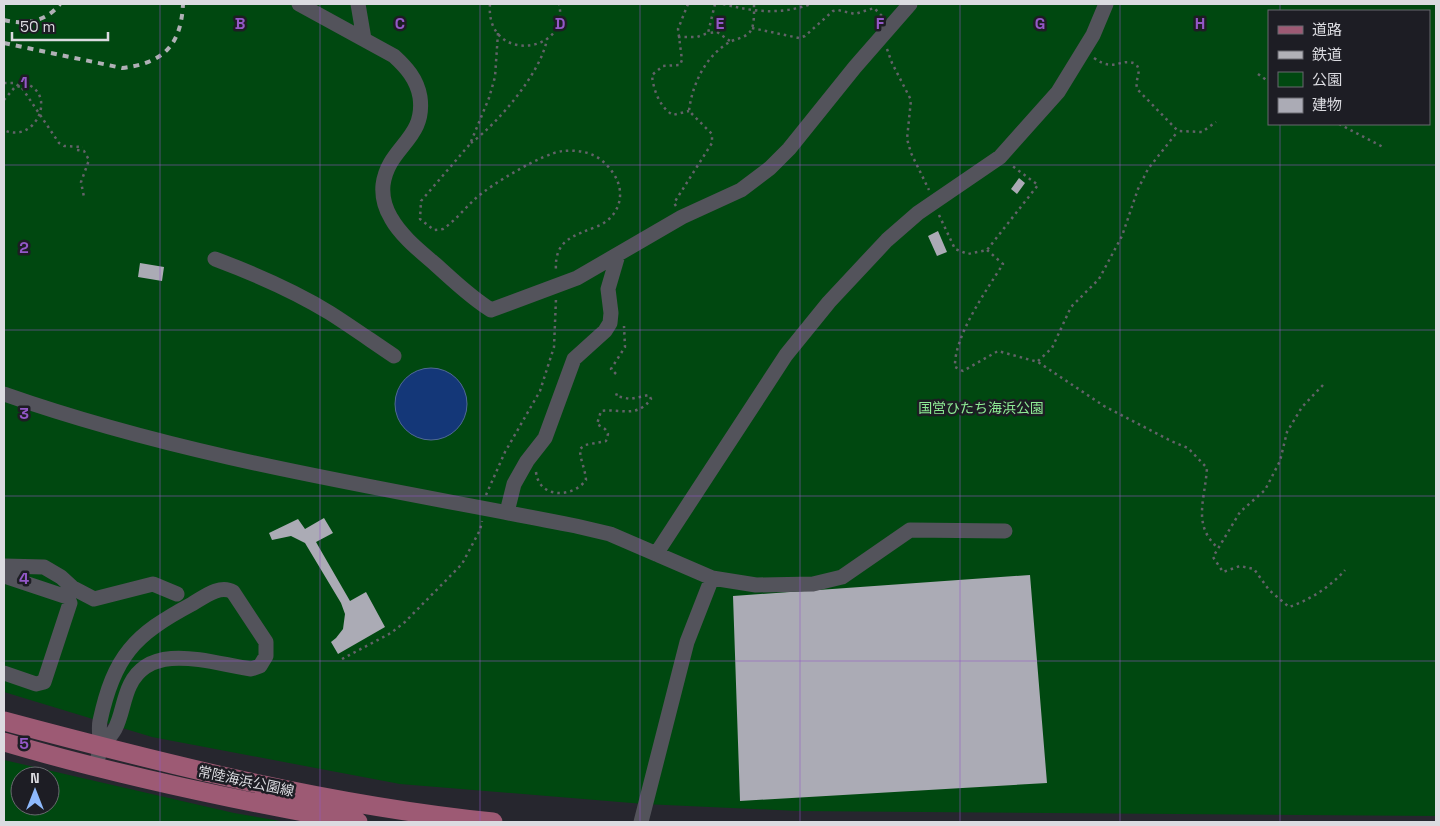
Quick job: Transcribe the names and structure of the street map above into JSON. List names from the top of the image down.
{
  "streets": {
    "main road": ["常陸海浜公園線"]
  },
  "parks": ["国営ひたち海浜公園"],
  "legend": [
    "道路",
    "鉄道",
    "公園",
    "建物"
  ],
  "scale_bar": "50 m",
  "north": "top",
  "grid": {
    "columns": [
      "B",
      "C",
      "D",
      "E",
      "F",
      "G",
      "H"
    ],
    "rows": [
      "1",
      "2",
      "3",
      "4",
      "5"
    ]
  }
}
